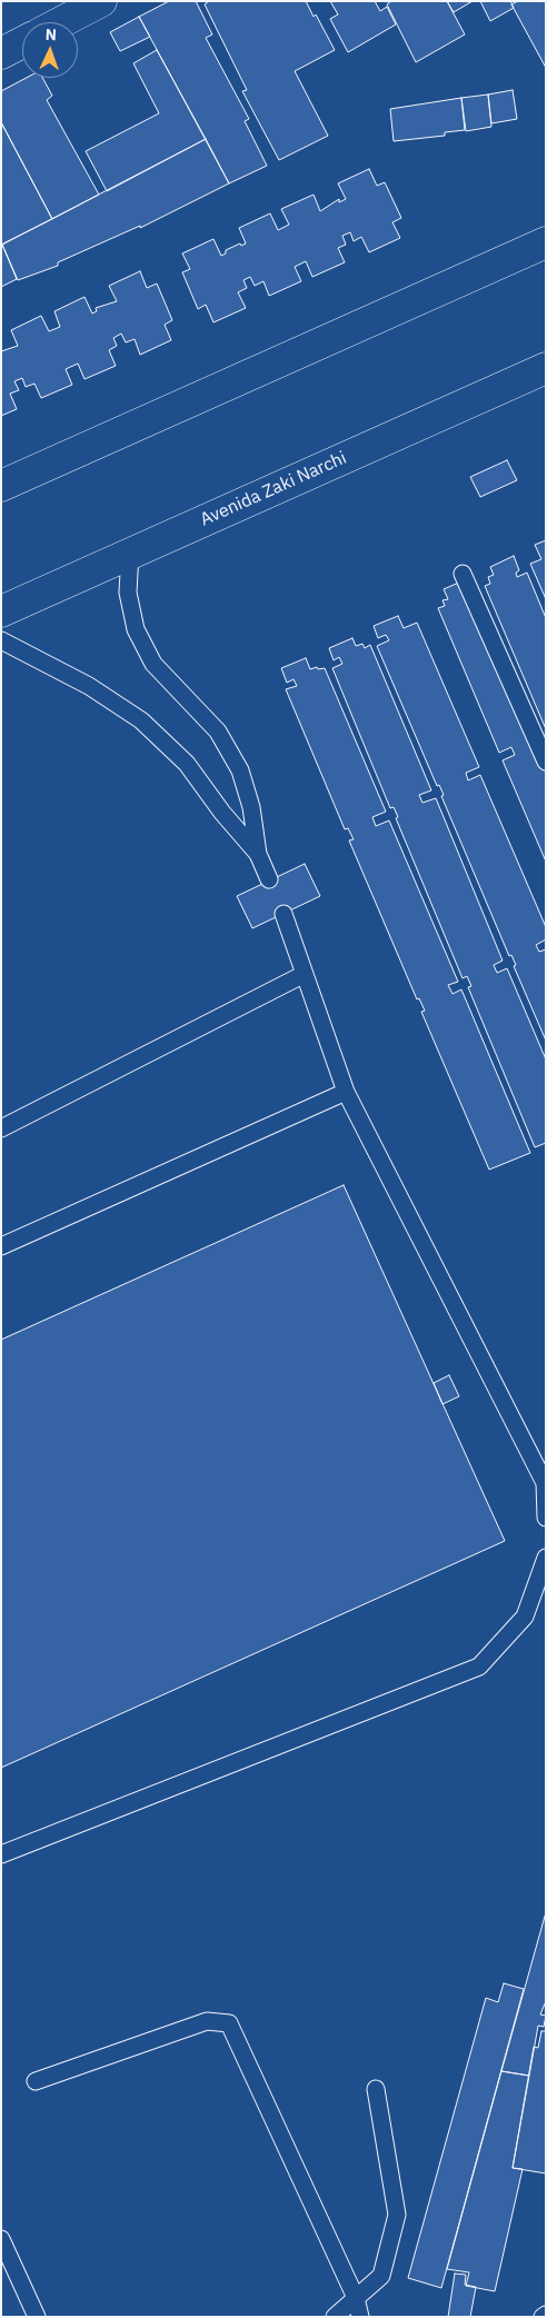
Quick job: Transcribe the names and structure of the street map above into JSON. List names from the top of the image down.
{
  "streets": {
    "main road": ["Avenida Zaki Narchi"]
  },
  "north": "top"
}
